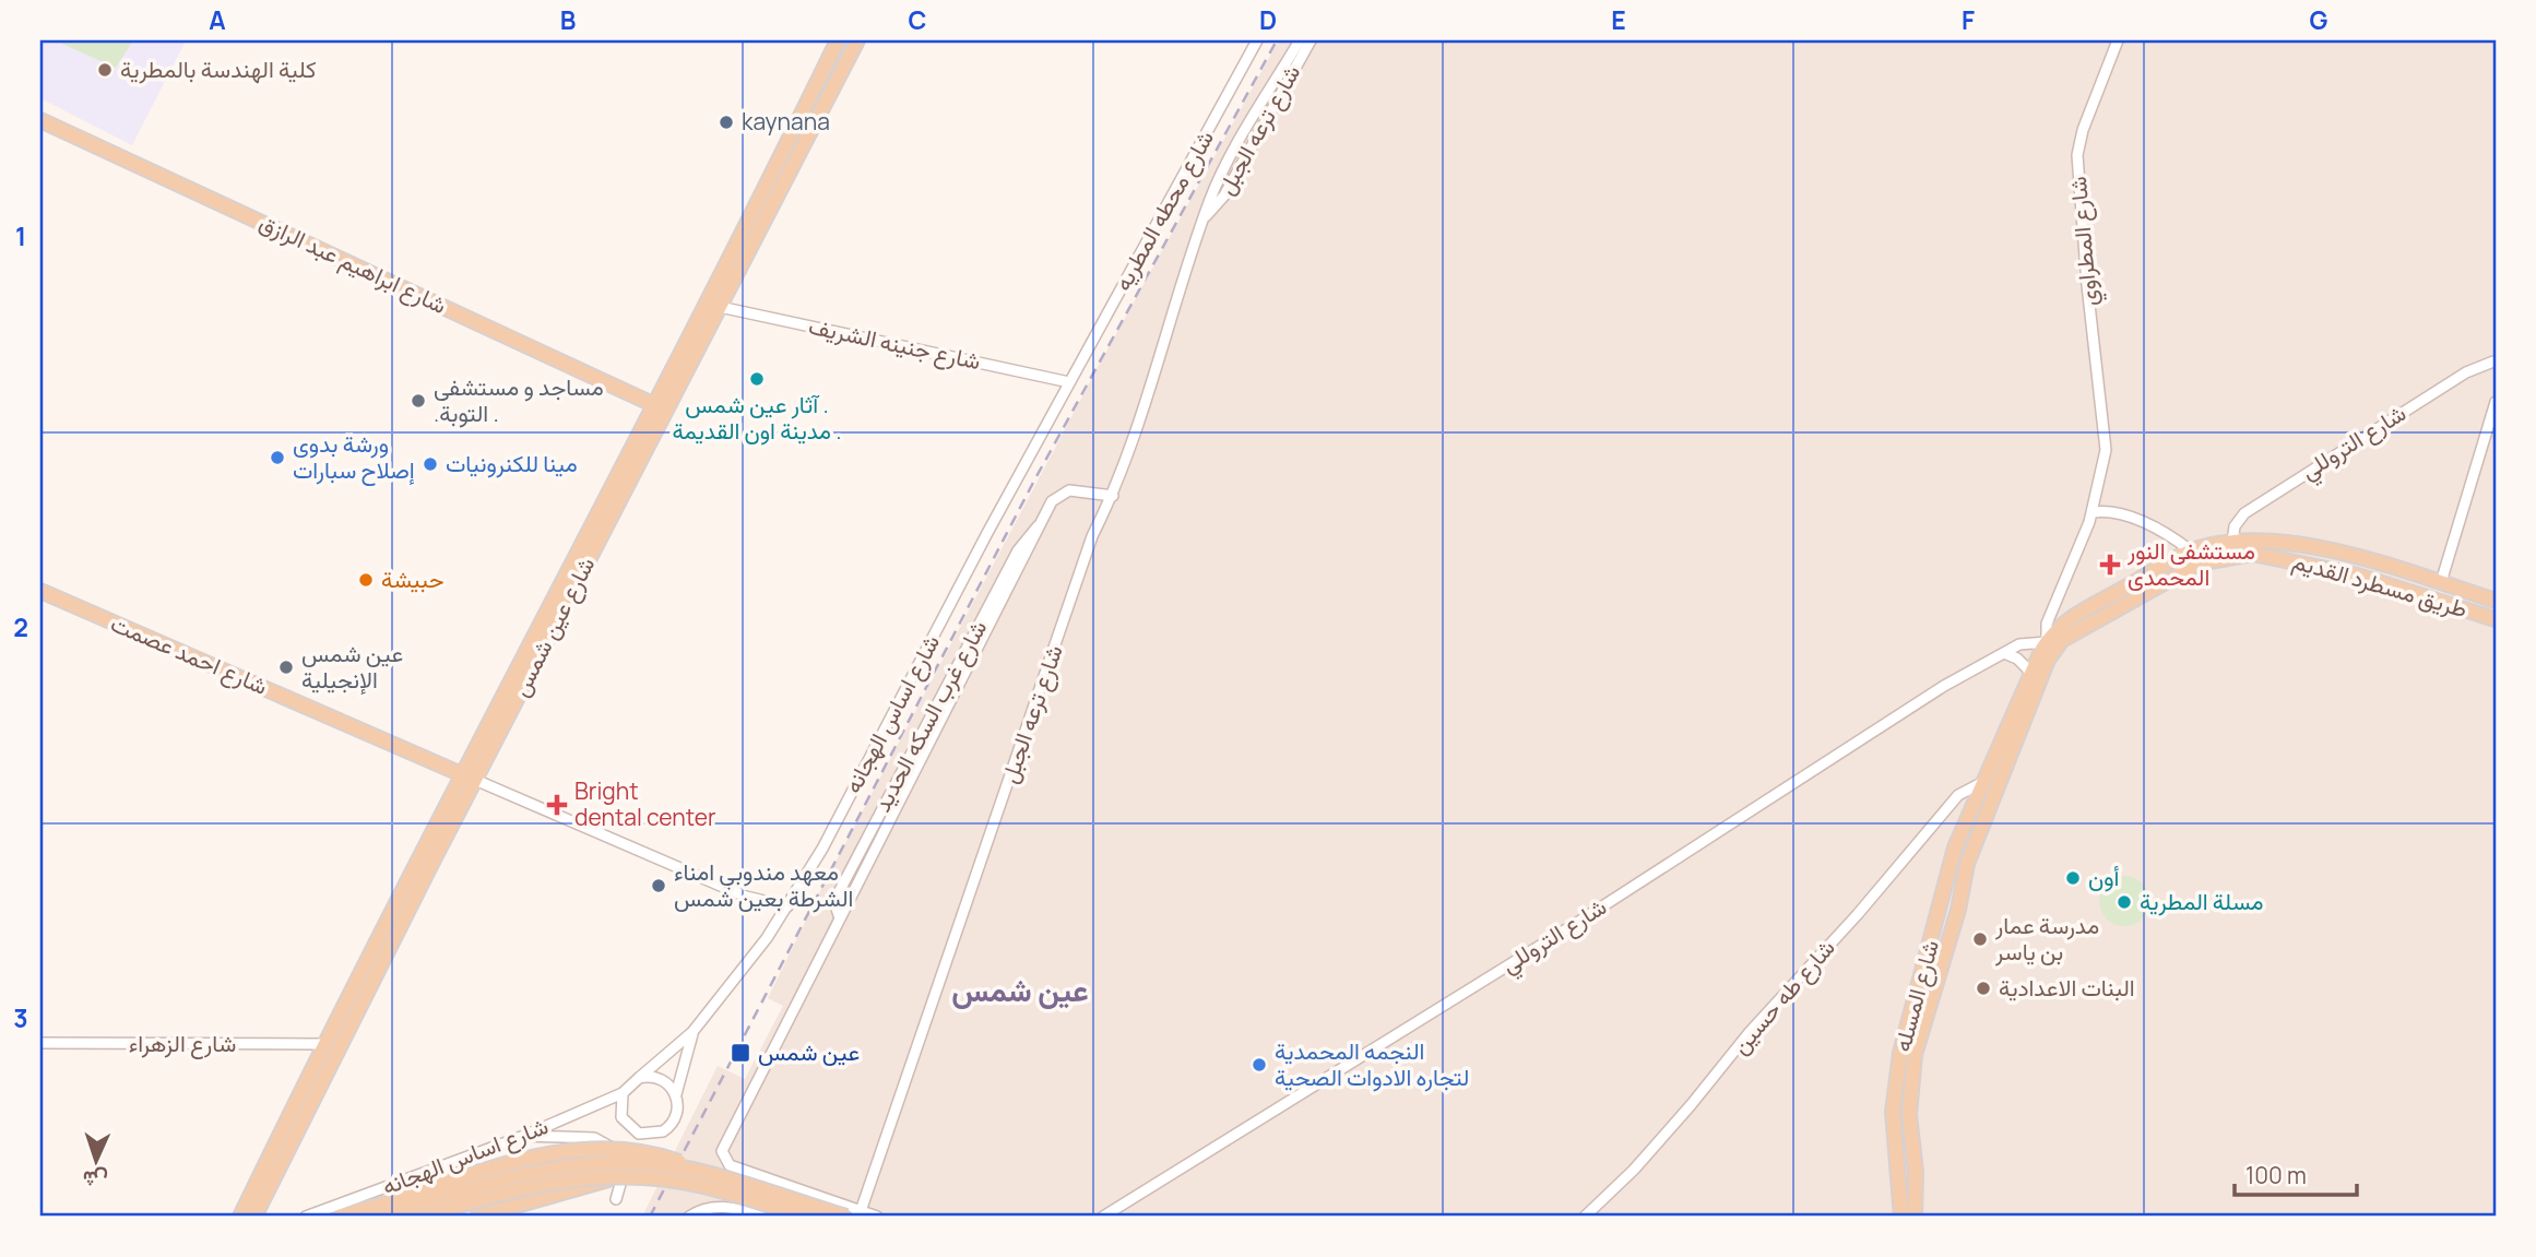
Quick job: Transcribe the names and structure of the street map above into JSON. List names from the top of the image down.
{
  "streets": {
    "main road": [
      "شارع ابراهيم عبد الرازق",
      "طريق مسطرد القديم",
      "شارع عين شمس",
      "شارع احمد عصمت",
      "شارع المسله"
    ],
    "street": [
      "شارع ترعه الجبل",
      "شارع محطه المطريه",
      "شارع المطراوي",
      "شارع جنينه الشريف",
      "شارع التروللي",
      "شارع اساس الهجانه",
      "شارع غرب السكه الحديد",
      "شارع طه حسين",
      "شارع الزهراء"
    ]
  },
  "crossings": [
    ["شارع ترعه الجبل", "شارع غرب السكه الحديد"],
    ["شارع محطه المطريه", "شارع جنينه الشريف"],
    ["شارع محطه المطريه", "شارع اساس الهجانه"],
    ["شارع ابراهيم عبد الرازق", "شارع عين شمس"],
    ["شارع جنينه الشريف", "شارع عين شمس"],
    ["شارع جنينه الشريف", "شارع اساس الهجانه"],
    ["شارع التروللي", "طريق مسطرد القديم"],
    ["طريق مسطرد القديم", "شارع المسله"],
    ["طريق مسطرد القديم", "شارع طه حسين"],
    ["شارع عين شمس", "شارع احمد عصمت"],
    ["شارع عين شمس", "شارع الزهراء"],
    ["شارع احمد عصمت", "شارع اساس الهجانه"],
    ["شارع المسله", "شارع طه حسين"]
  ],
  "districts": ["عين شمس"],
  "places": {
    "other": [
      "كلية الهندسة بالمطرية",
      "kaynana",
      "آثار عين شمس . مدينة اون القديمة .",
      "مساجد و مستشفى .التوبة .",
      "ورشة بدوى إصلاح سبارات",
      "مينا للكنرونيات",
      "حبيشة",
      "عين شمس الإنجيلية",
      "أون",
      "معهد مندوبي امناء الشرطة بعين شمس",
      "مسلة المطرية",
      "مدرسة عمار بن ياسر",
      "البنات الاعدادية",
      "النجمه المحمدية لتجاره الادوات الصحية"
    ],
    "health": ["مستشفى النور المحمدى", "Bright dental center"],
    "transit": ["عين شمس"]
  },
  "scale_bar": "100 m",
  "north": "bottom",
  "grid": {
    "columns": [
      "A",
      "B",
      "C",
      "D",
      "E",
      "F",
      "G"
    ],
    "rows": ["1", "2", "3"]
  }
}
